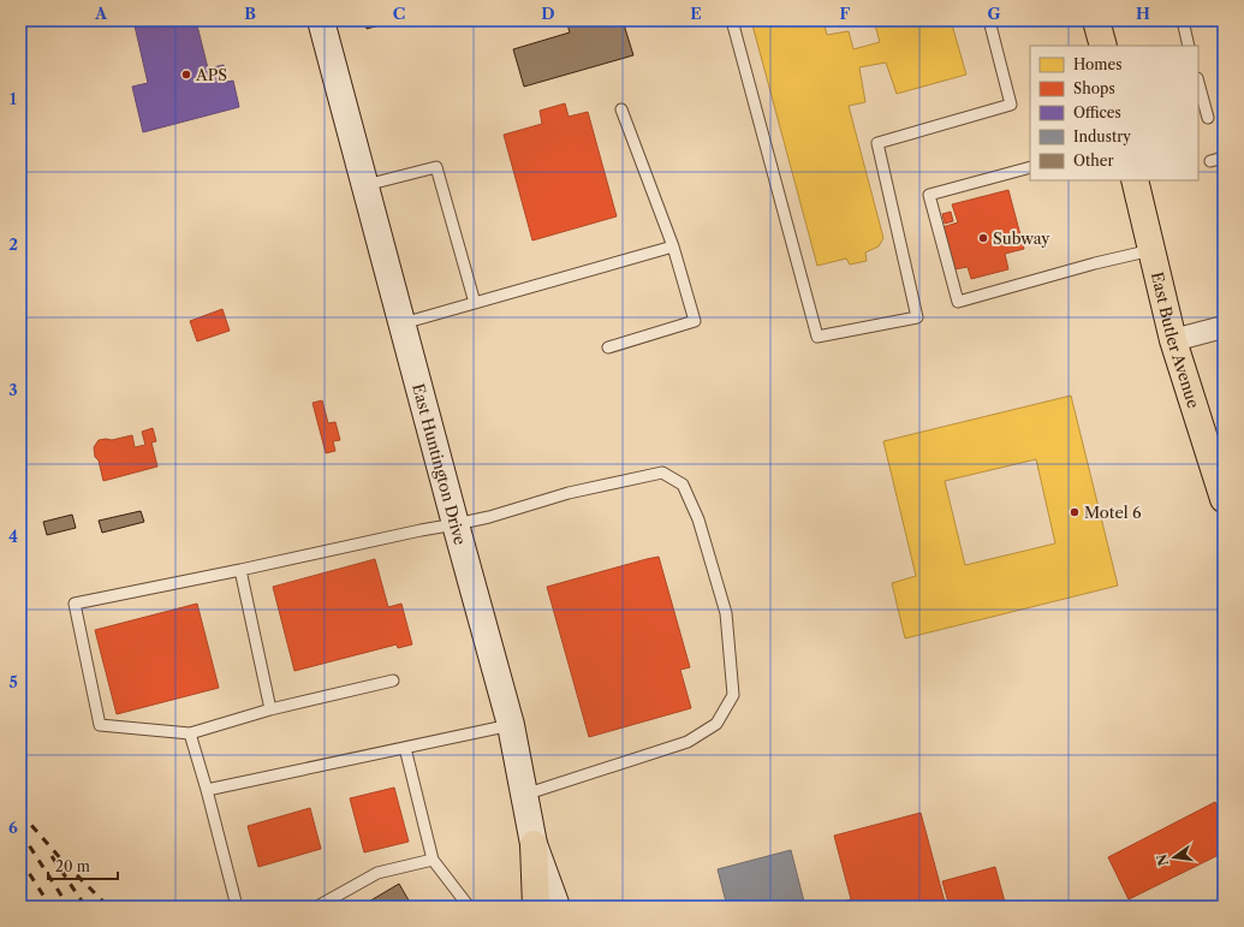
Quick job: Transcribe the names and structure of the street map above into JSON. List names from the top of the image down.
{
  "streets": {
    "main road": ["East Butler Avenue"],
    "street": ["East Huntington Drive"]
  },
  "places": ["APS", "Subway", "Motel 6"],
  "legend": [
    "Homes",
    "Shops",
    "Offices",
    "Industry",
    "Other"
  ],
  "scale_bar": "20 m",
  "north": "left",
  "grid": {
    "columns": [
      "A",
      "B",
      "C",
      "D",
      "E",
      "F",
      "G",
      "H"
    ],
    "rows": [
      "1",
      "2",
      "3",
      "4",
      "5",
      "6"
    ]
  }
}
